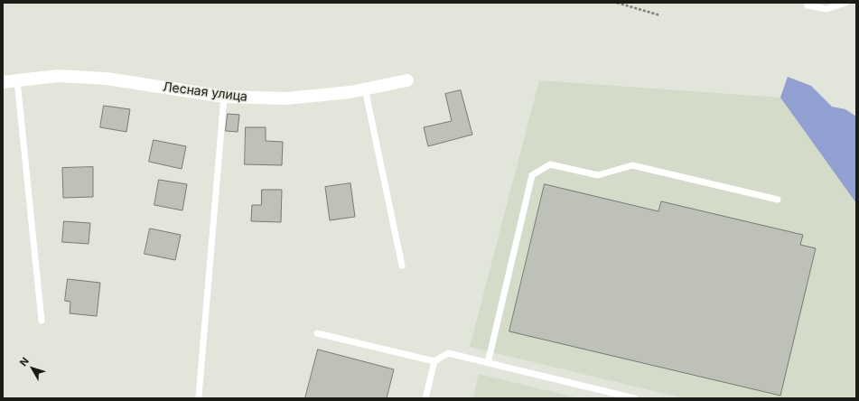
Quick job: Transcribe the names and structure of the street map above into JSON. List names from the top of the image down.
{
  "streets": {
    "street": ["Лесная улица"]
  },
  "north": "top left"
}
